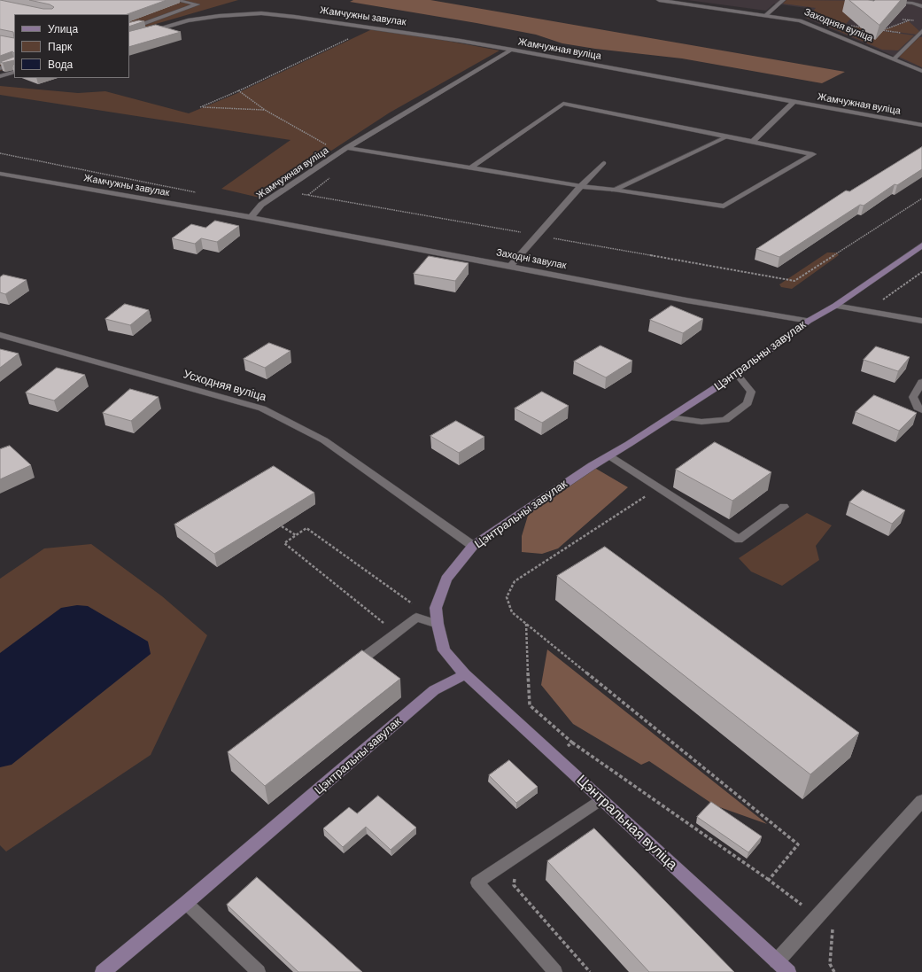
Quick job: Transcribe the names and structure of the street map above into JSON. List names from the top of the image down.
{
  "streets": {
    "street": [
      "Жамчужны завулак",
      "Заходняя вуліца",
      "Жамчужная вуліца",
      "Заходні завулак",
      "Цэнтральны завулак",
      "Усходняя вуліца",
      "Цэнтральная вуліца"
    ]
  },
  "crossings": [
    ["Жамчужны завулак", "Жамчужная вуліца"],
    ["Жамчужны завулак", "Заходні завулак"],
    ["Жамчужная вуліца", "Заходні завулак"],
    ["Заходні завулак", "Цэнтральны завулак"],
    ["Цэнтральны завулак", "Усходняя вуліца"],
    ["Цэнтральны завулак", "Цэнтральная вуліца"]
  ],
  "legend": ["Улица", "Парк", "Вода"]
}
